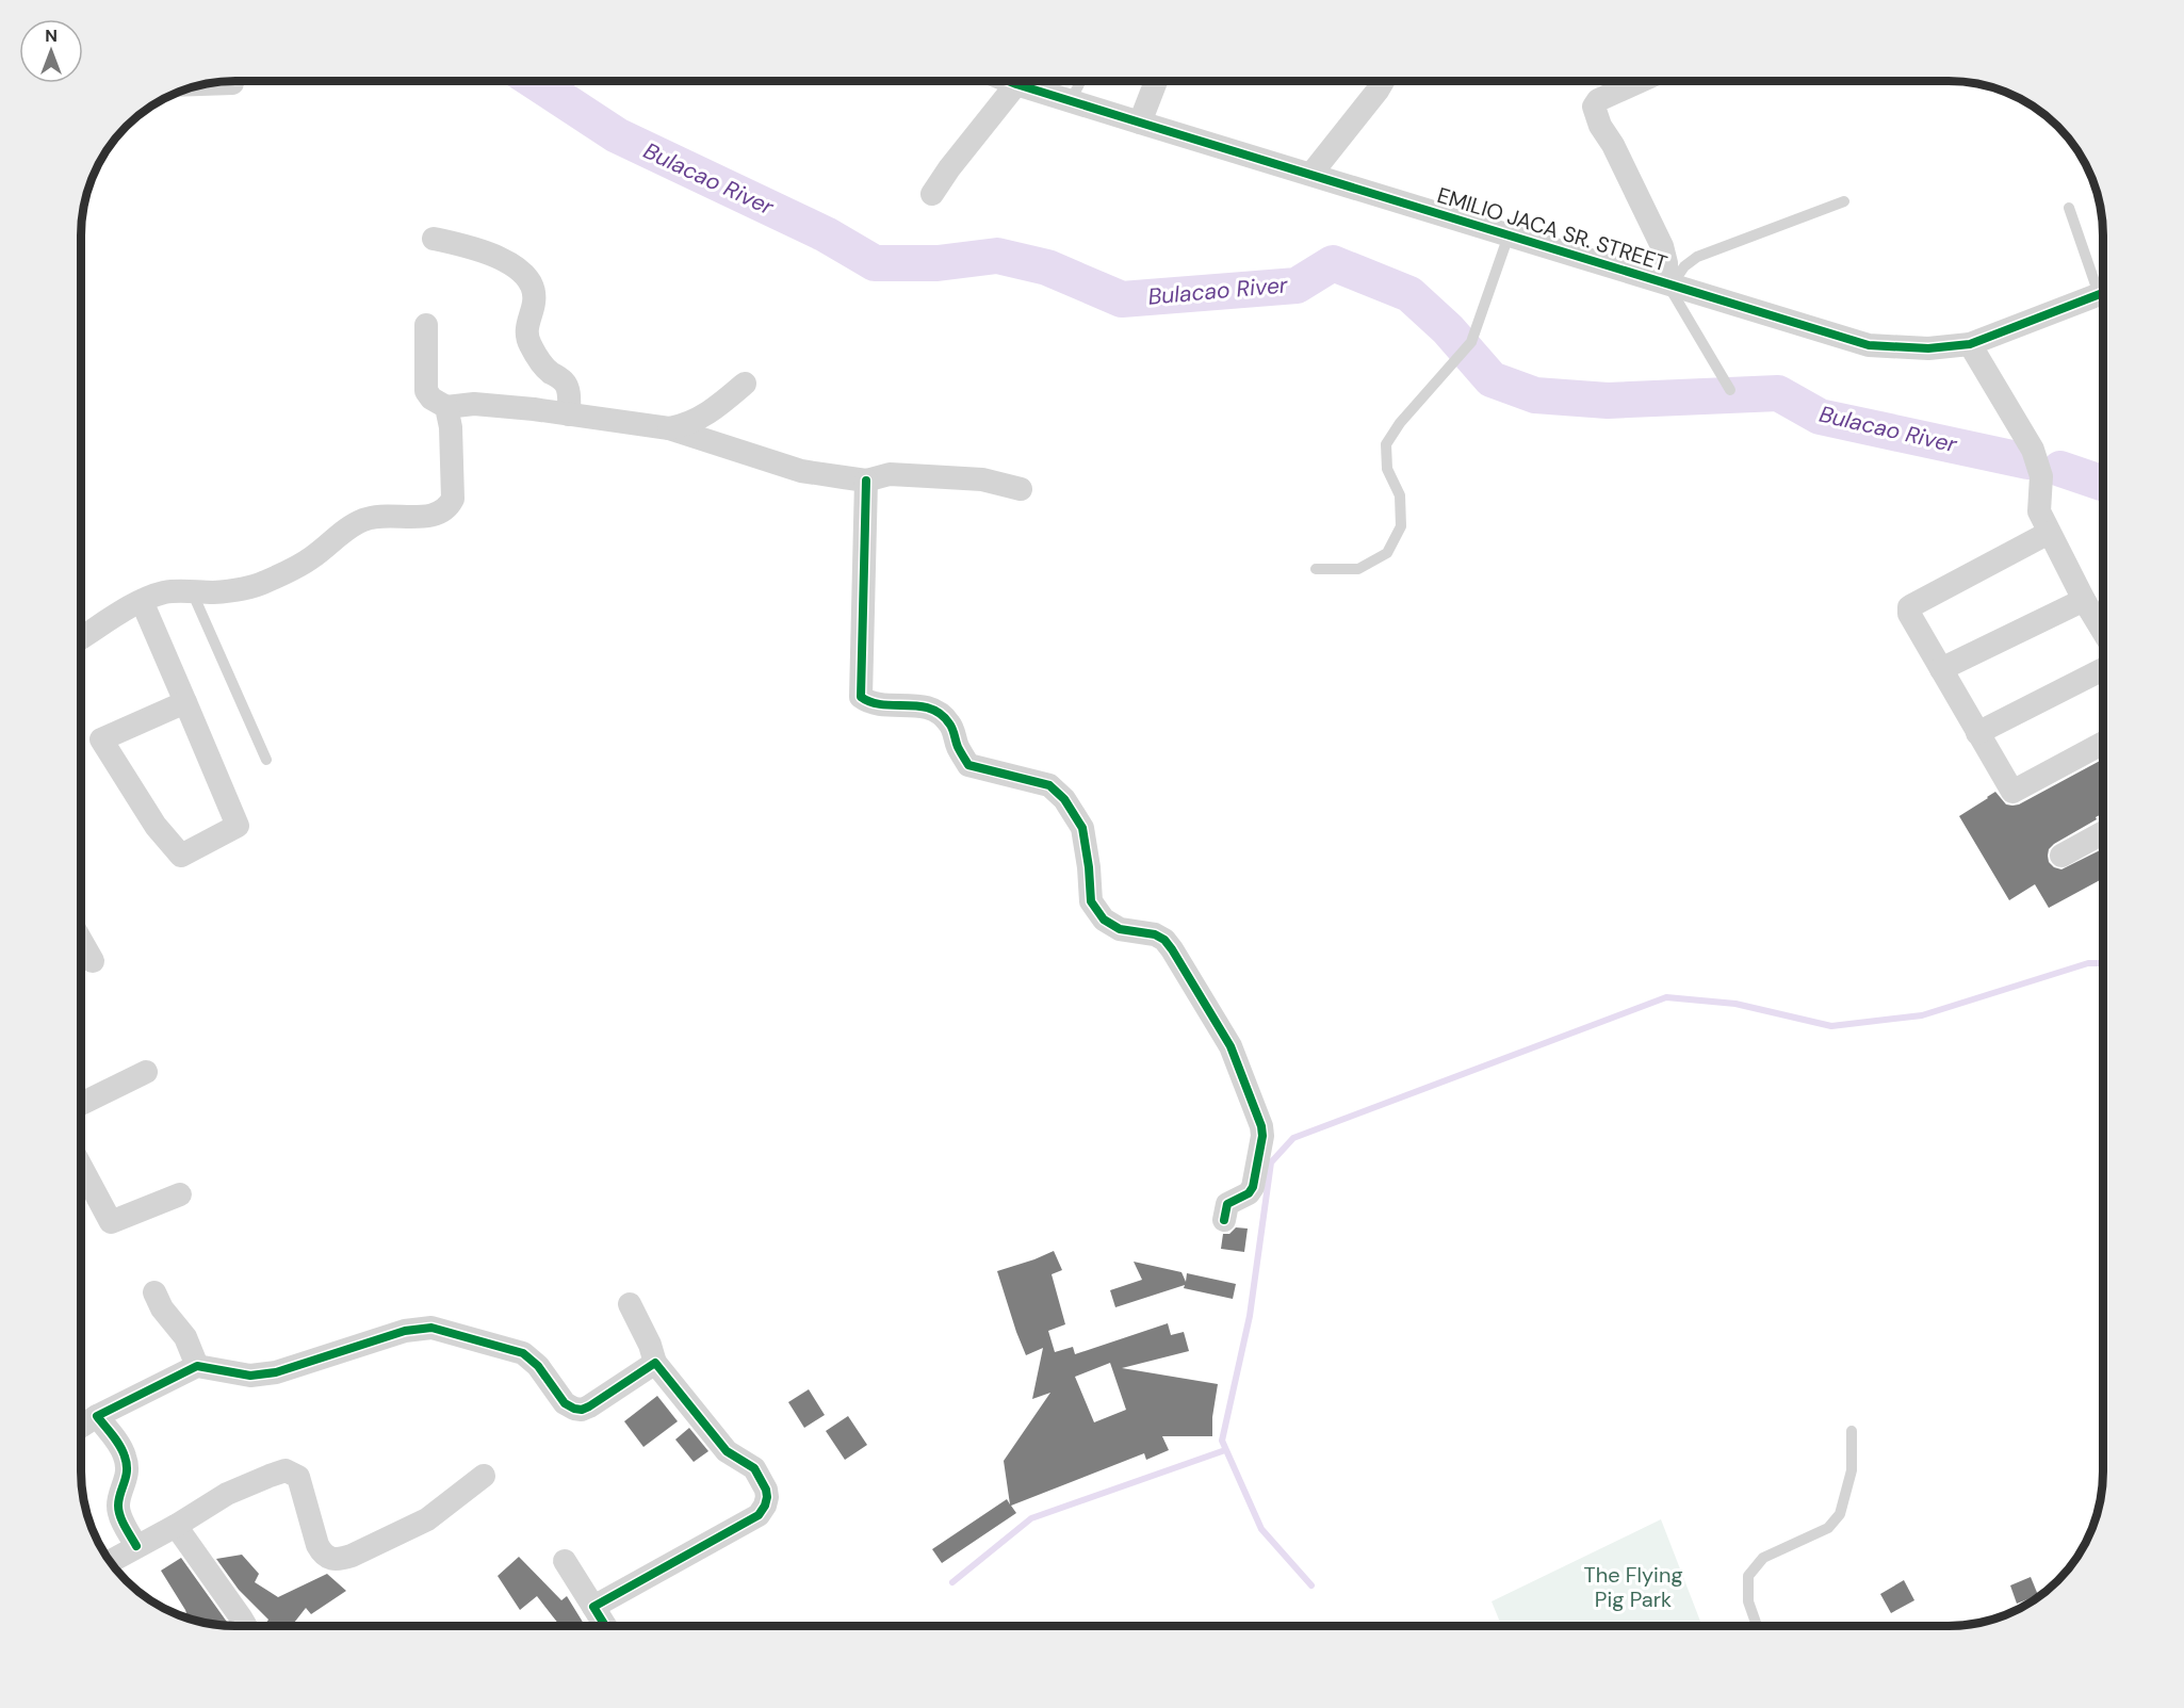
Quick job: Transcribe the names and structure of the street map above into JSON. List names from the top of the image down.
{
  "streets": {
    "street": ["EMILIO JACA SR. STREET"]
  },
  "water": ["Bulacao River"],
  "parks": ["The Flying Pig Park"],
  "north": "top"
}
